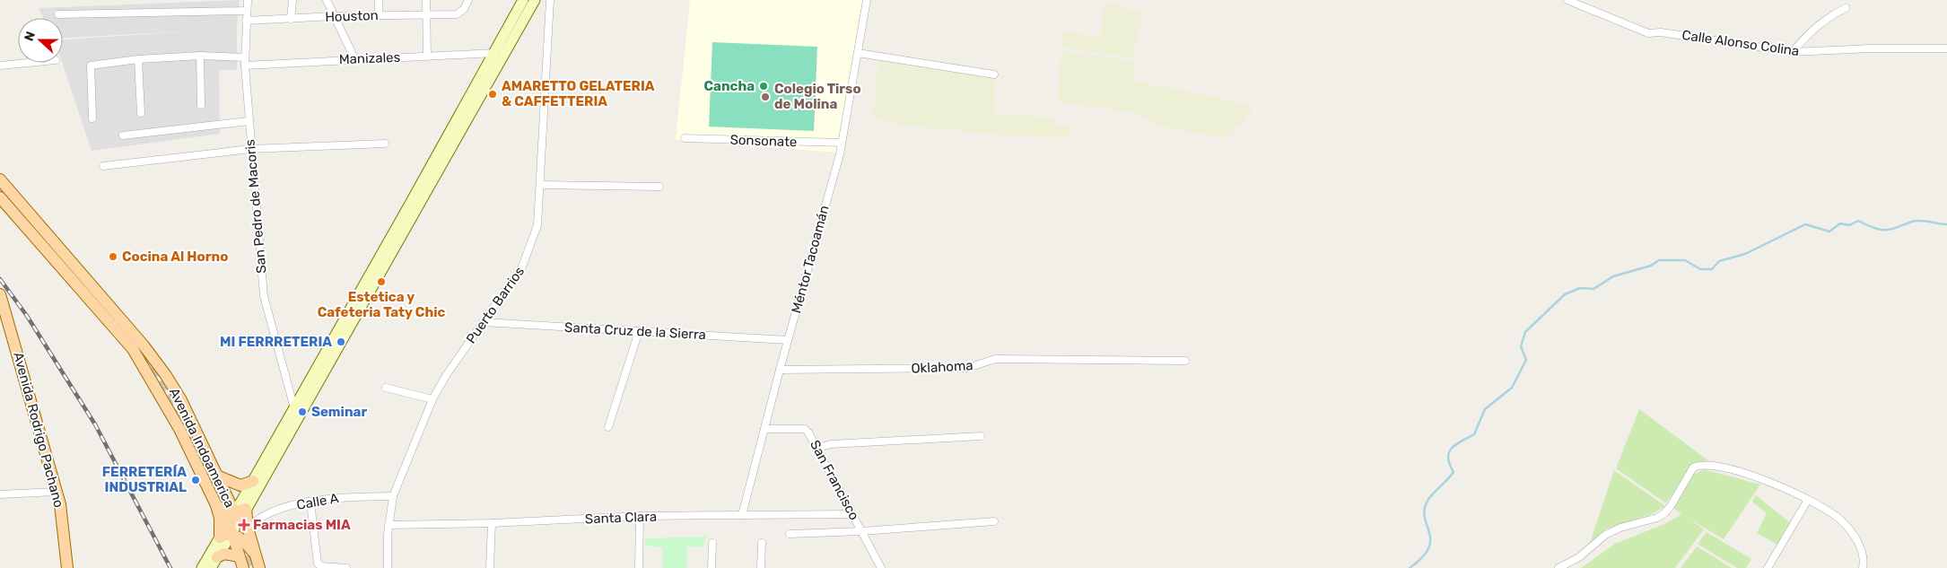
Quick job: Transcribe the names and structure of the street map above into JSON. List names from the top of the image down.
{
  "streets": {
    "main road": ["Avenida Rodrigo Pachano", "Avenida Indoamerica"],
    "street": [
      "Houston",
      "Calle Alonso Colina",
      "Manizales",
      "Sonsonate",
      "San Pedro de Macoris",
      "Méntor Tacoamán",
      "Puerto Barrios",
      "Santa Cruz de la Sierra",
      "Oklahoma",
      "San Francisco",
      "Calle A",
      "Santa Clara"
    ]
  },
  "crossings": [
    ["Houston", "San Pedro de Macoris"],
    ["Manizales", "San Pedro de Macoris"],
    ["Sonsonate", "Méntor Tacoamán"],
    ["Méntor Tacoamán", "Santa Cruz de la Sierra"],
    ["Méntor Tacoamán", "Oklahoma"],
    ["Méntor Tacoamán", "San Francisco"],
    ["Méntor Tacoamán", "Santa Clara"],
    ["Puerto Barrios", "Santa Cruz de la Sierra"],
    ["Puerto Barrios", "Calle A"],
    ["Puerto Barrios", "Santa Clara"],
    ["Avenida Indoamerica", "Calle A"],
    ["San Francisco", "Santa Clara"]
  ],
  "places": {
    "other": [
      "Cancha",
      "AMARETTO GELATERIA & CAFFETTERIA",
      "Colegio Tirso de Molina",
      "Cocina Al Horno",
      "Estetica y Cafeteria Taty Chic",
      "MI FERRRETERIA",
      "Seminar",
      "FERRETERÍA INDUSTRIAL"
    ],
    "health": ["Farmacias MIA"]
  },
  "north": "left"
}
